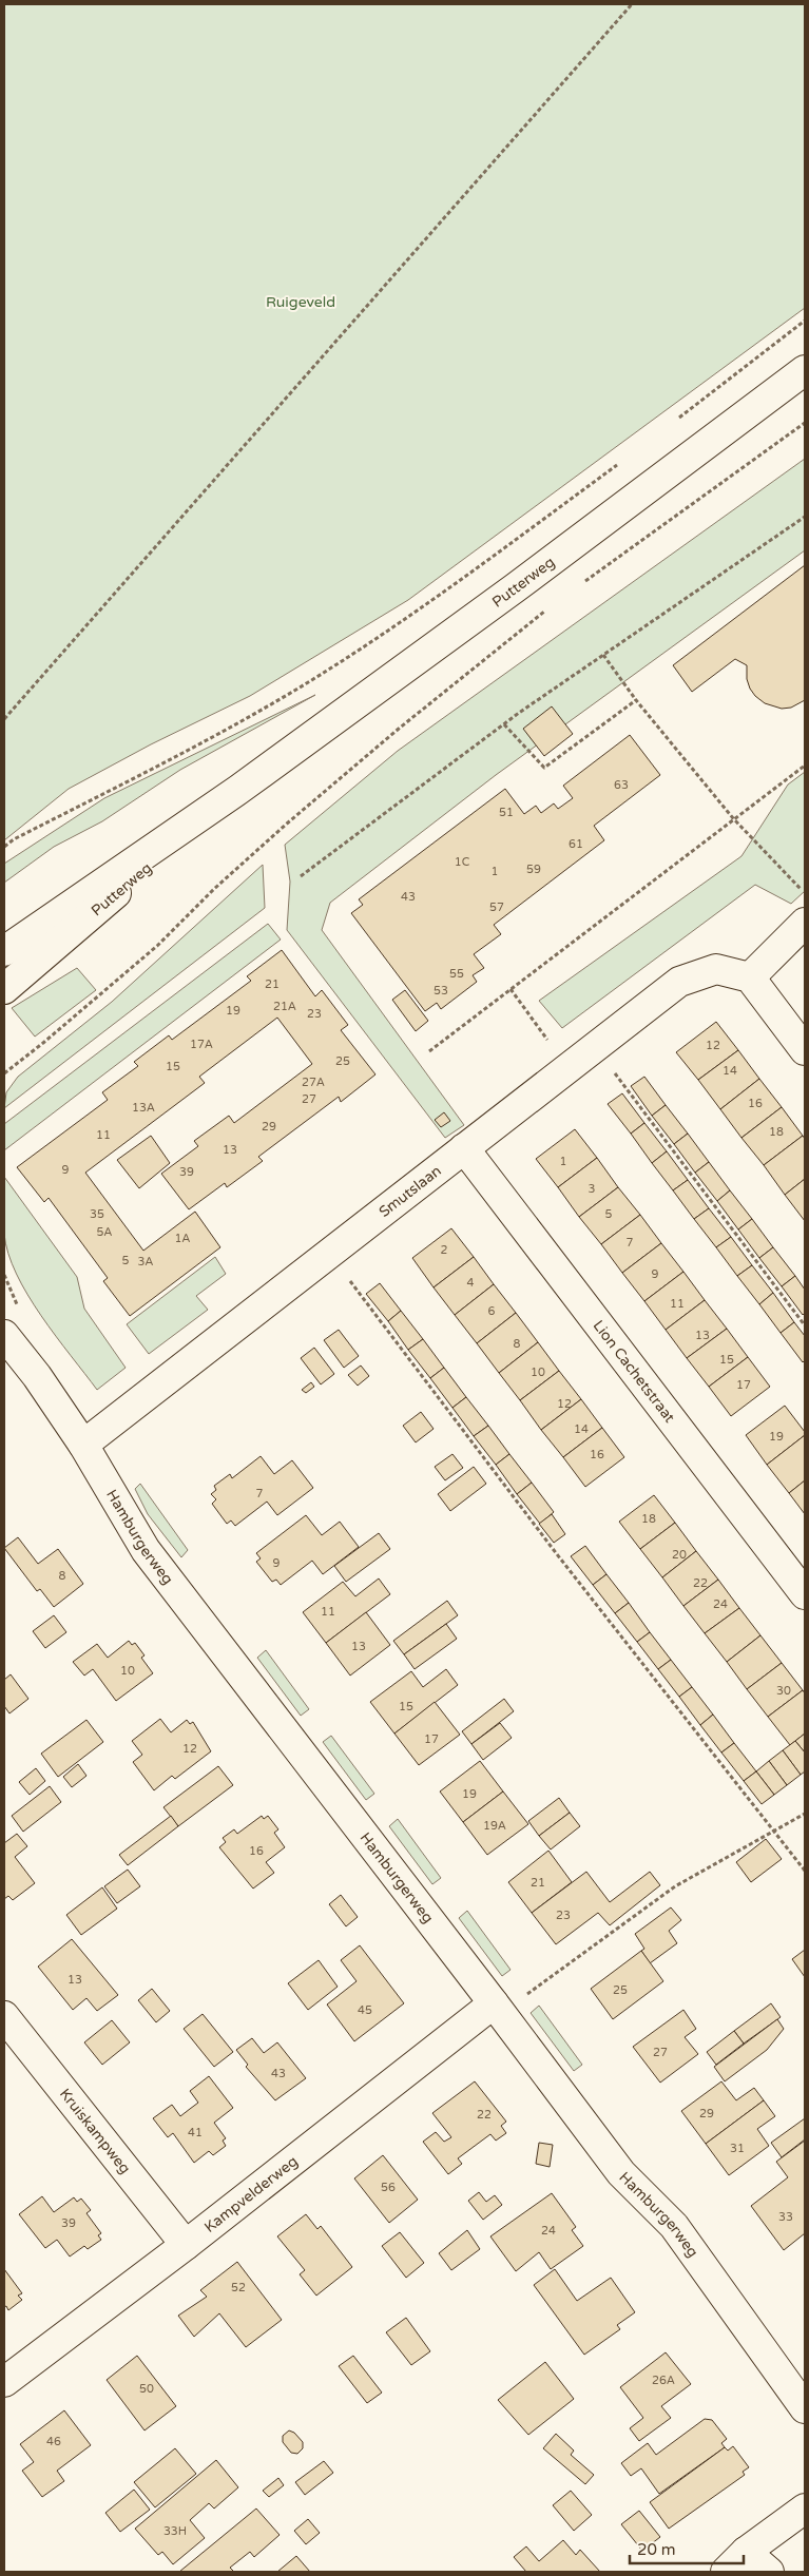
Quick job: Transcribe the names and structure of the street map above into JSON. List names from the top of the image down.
{
  "streets": {
    "street": [
      "Putterweg",
      "Smutslaan",
      "Lion Cachetstraat",
      "Hamburgerweg",
      "Kruiskampweg",
      "Kampvelderweg"
    ]
  },
  "crossings": [
    ["Smutslaan", "Lion Cachetstraat"],
    ["Smutslaan", "Hamburgerweg"],
    ["Hamburgerweg", "Kampvelderweg"],
    ["Kruiskampweg", "Kampvelderweg"]
  ],
  "parks": ["Ruigeveld"],
  "house_numbers": [
    "63",
    "51",
    "61",
    "1C",
    "59",
    "1",
    "43",
    "57",
    "55",
    "21",
    "53",
    "21A",
    "19",
    "23",
    "17A",
    "12",
    "25",
    "15",
    "14",
    "27A",
    "27",
    "16",
    "13A",
    "29",
    "18",
    "11",
    "13",
    "1",
    "9",
    "39",
    "3",
    "35",
    "5",
    "5A",
    "1A",
    "7",
    "2",
    "5",
    "3A",
    "9",
    "4",
    "11",
    "6",
    "13",
    "8",
    "15",
    "10",
    "17",
    "12",
    "14",
    "19",
    "16",
    "7",
    "18",
    "20",
    "9",
    "8",
    "22",
    "24",
    "11",
    "13",
    "10",
    "30",
    "15",
    "17",
    "12",
    "19",
    "19A",
    "16",
    "21",
    "23",
    "13",
    "25",
    "45",
    "27",
    "43",
    "29",
    "22",
    "41",
    "31",
    "56",
    "33",
    "39",
    "24",
    "52",
    "26A",
    "50",
    "46",
    "33H"
  ],
  "scale_bar": "20 m"
}
